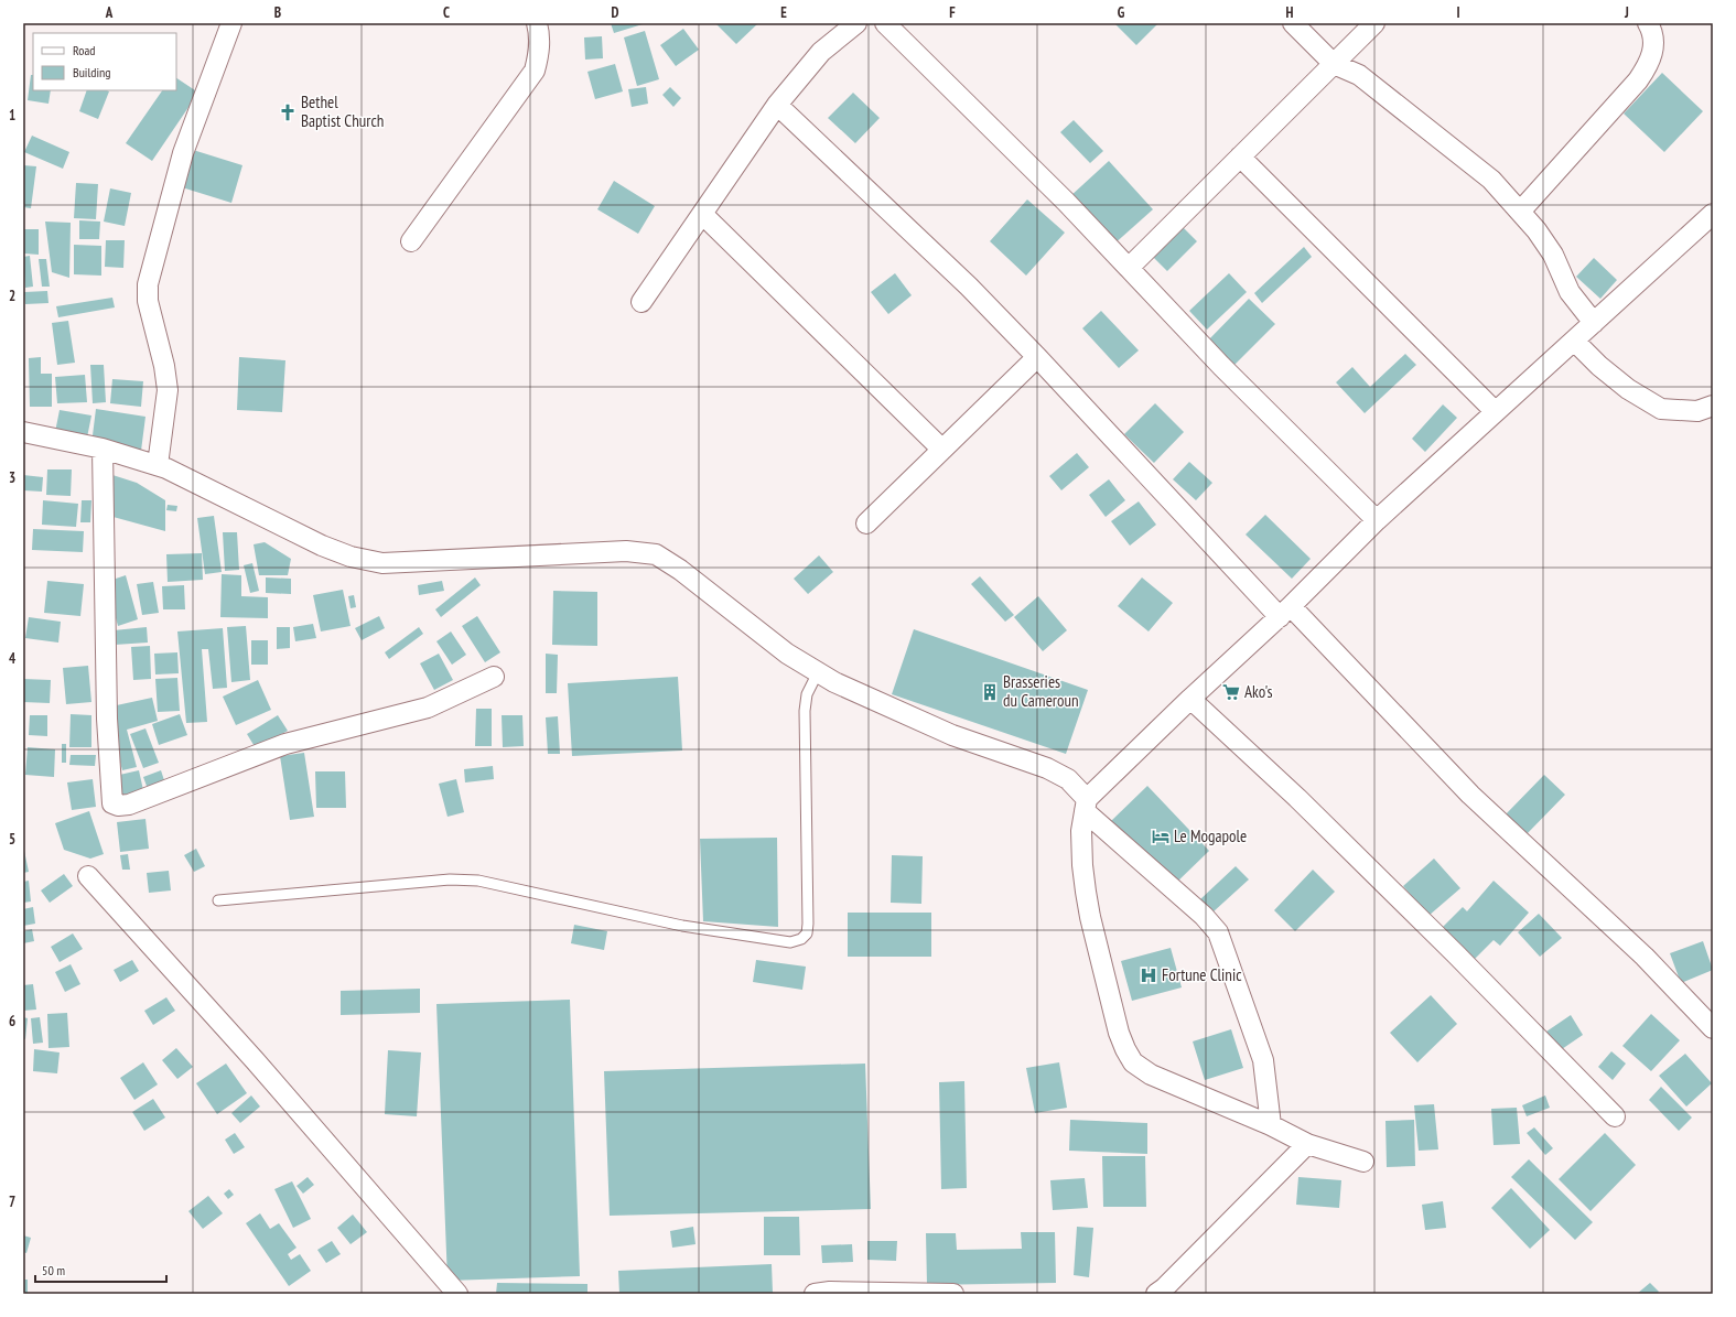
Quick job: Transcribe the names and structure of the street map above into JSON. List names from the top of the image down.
{
  "places": {
    "church": ["Bethel Baptist Church"],
    "building": ["Brasseries du Cameroun"],
    "supermarket": ["Ako's"],
    "hotel": ["Le Mogapole"],
    "hospital": ["Fortune Clinic"]
  },
  "legend": ["Road", "Building"],
  "scale_bar": "50 m",
  "grid": {
    "columns": [
      "A",
      "B",
      "C",
      "D",
      "E",
      "F",
      "G",
      "H",
      "I",
      "J"
    ],
    "rows": [
      "1",
      "2",
      "3",
      "4",
      "5",
      "6",
      "7"
    ]
  }
}
